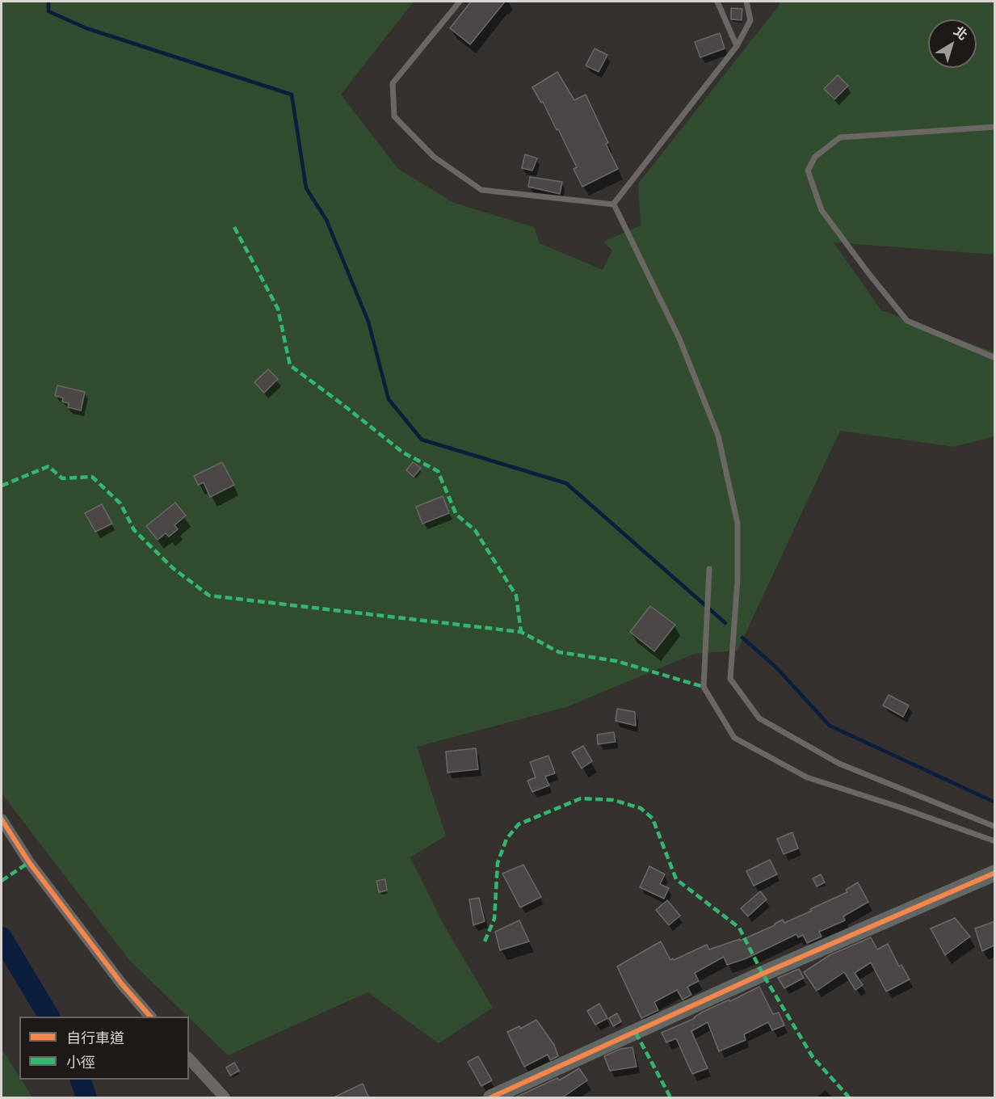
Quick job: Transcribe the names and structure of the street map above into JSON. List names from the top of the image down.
{
  "legend": ["自行車道", "小徑"],
  "north": "top right"
}
